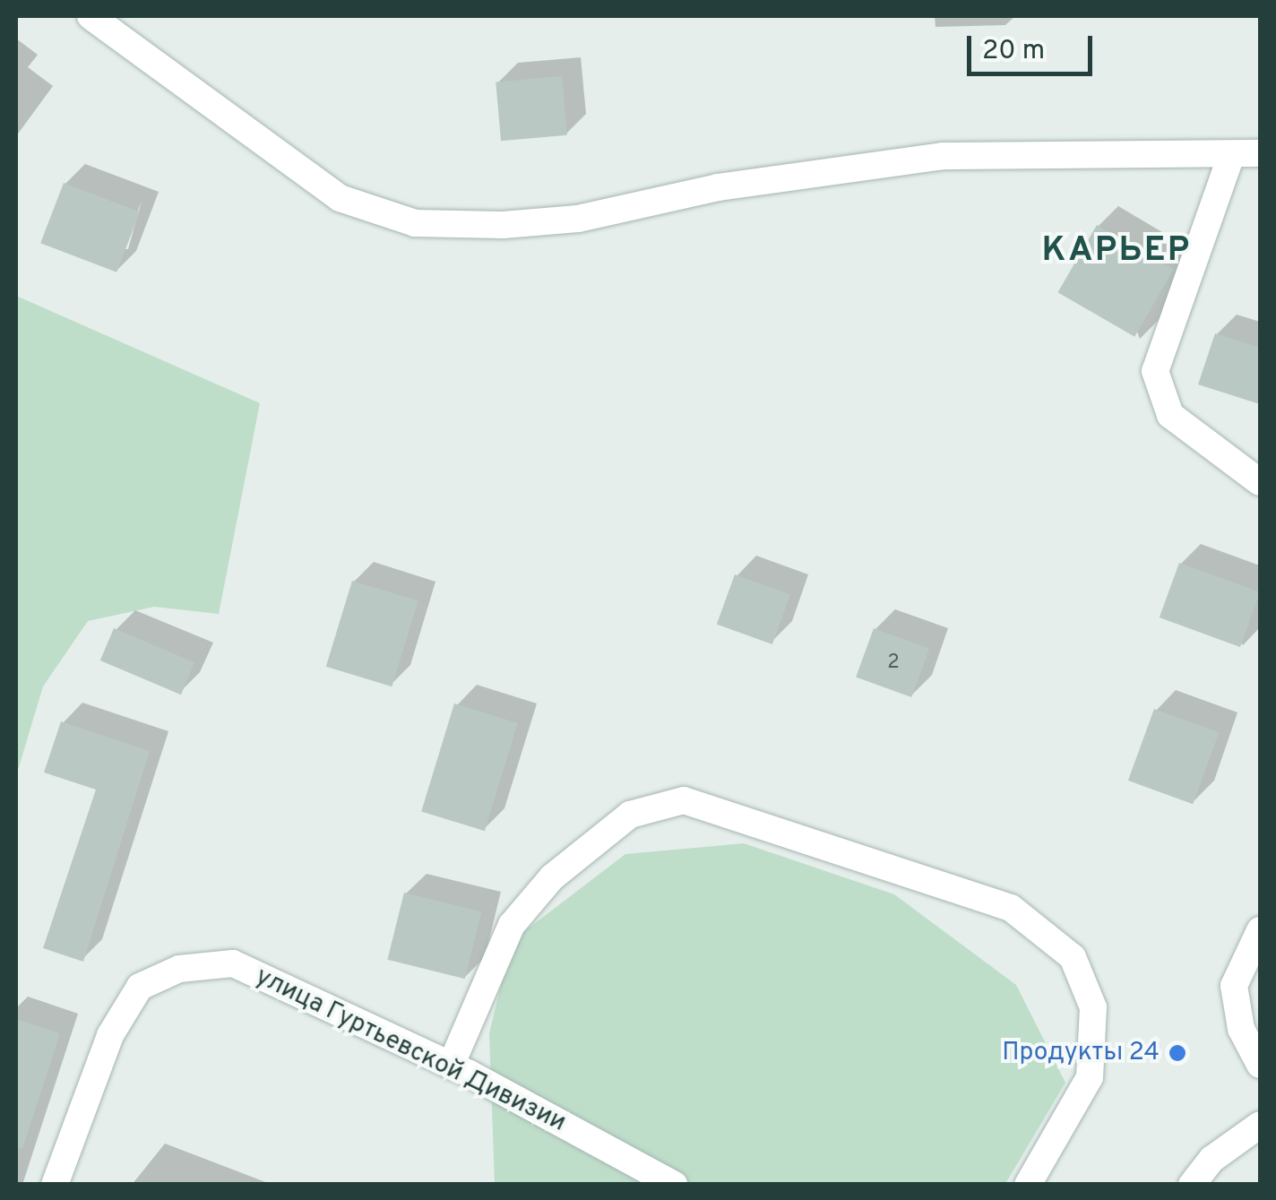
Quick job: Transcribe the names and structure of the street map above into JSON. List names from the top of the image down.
{
  "streets": {
    "street": ["улица Гуртьевской Дивизии"]
  },
  "districts": ["КАРЬЕР"],
  "places": ["Продукты 24"],
  "house_numbers": ["2"],
  "scale_bar": "20 m"
}
